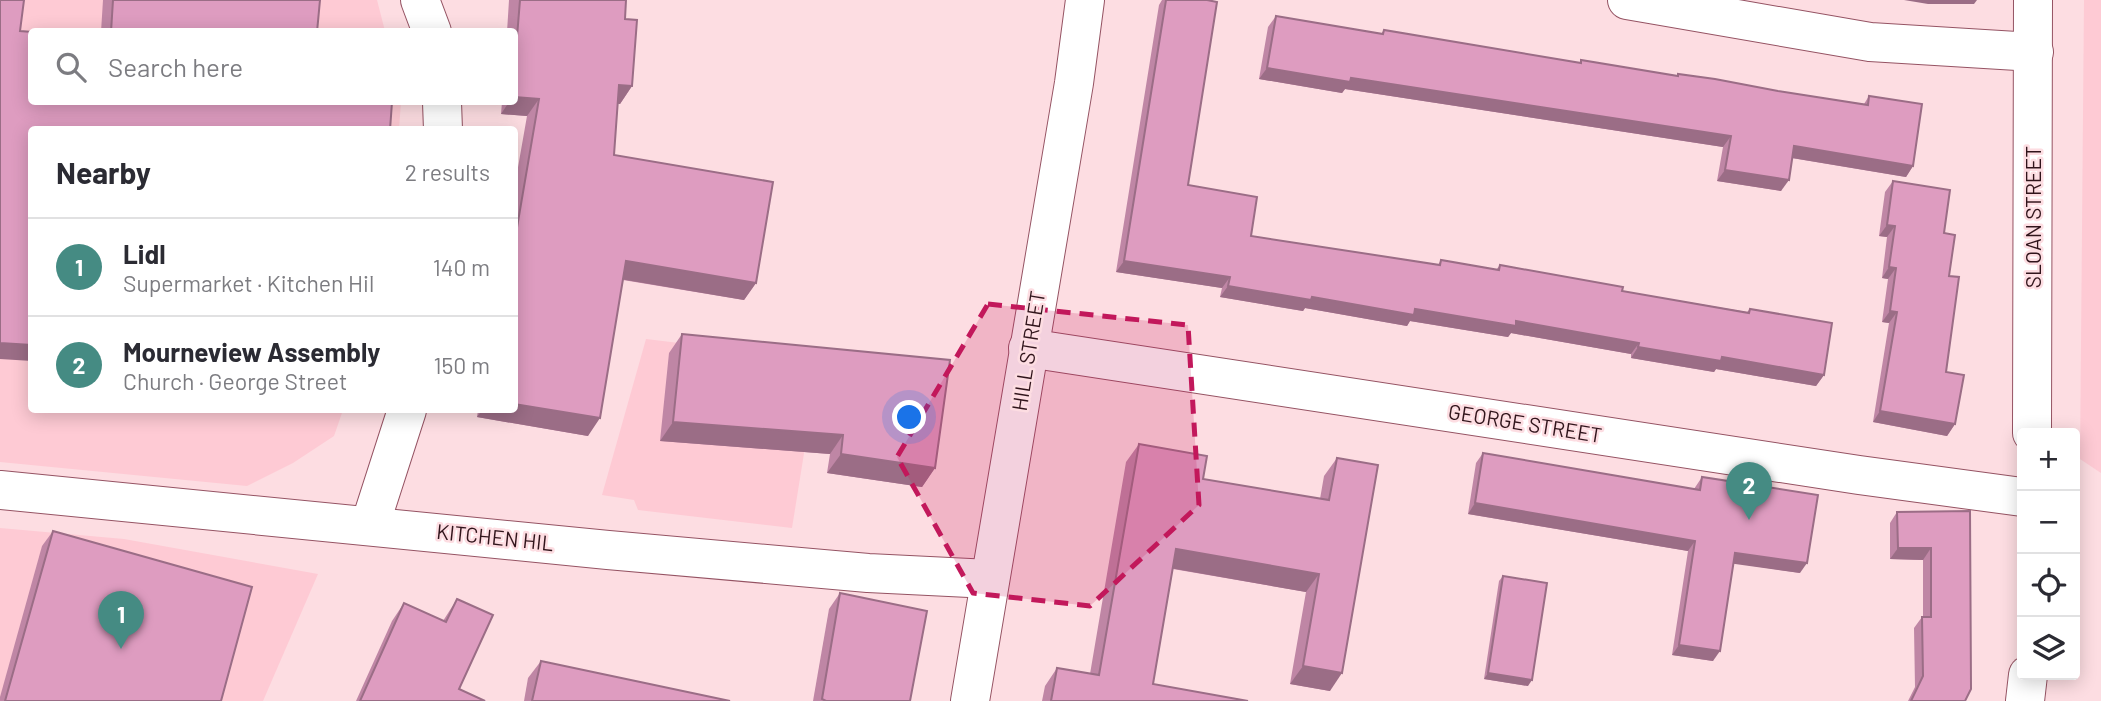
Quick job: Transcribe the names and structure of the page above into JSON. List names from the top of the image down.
{
  "streets": {
    "street": [
      "SLOAN STREET",
      "HILL STREET",
      "GEORGE STREET",
      "KITCHEN HIL"
    ]
  },
  "crossings": [
    ["HILL STREET", "GEORGE STREET"],
    ["HILL STREET", "KITCHEN HIL"]
  ],
  "page": {
    "search": "Search here",
    "heading": ["Nearby", "2 results"],
    "list": [
      {
        "mark": "1",
        "name": "Lidl",
        "note": "Supermarket · Kitchen Hil",
        "value": "140 m"
      },
      {
        "mark": "2",
        "name": "Mourneview Assembly",
        "note": "Church · George Street",
        "value": "150 m"
      }
    ],
    "map_buttons": ["+", "−"],
    "pins": ["2", "1"]
  }
}
